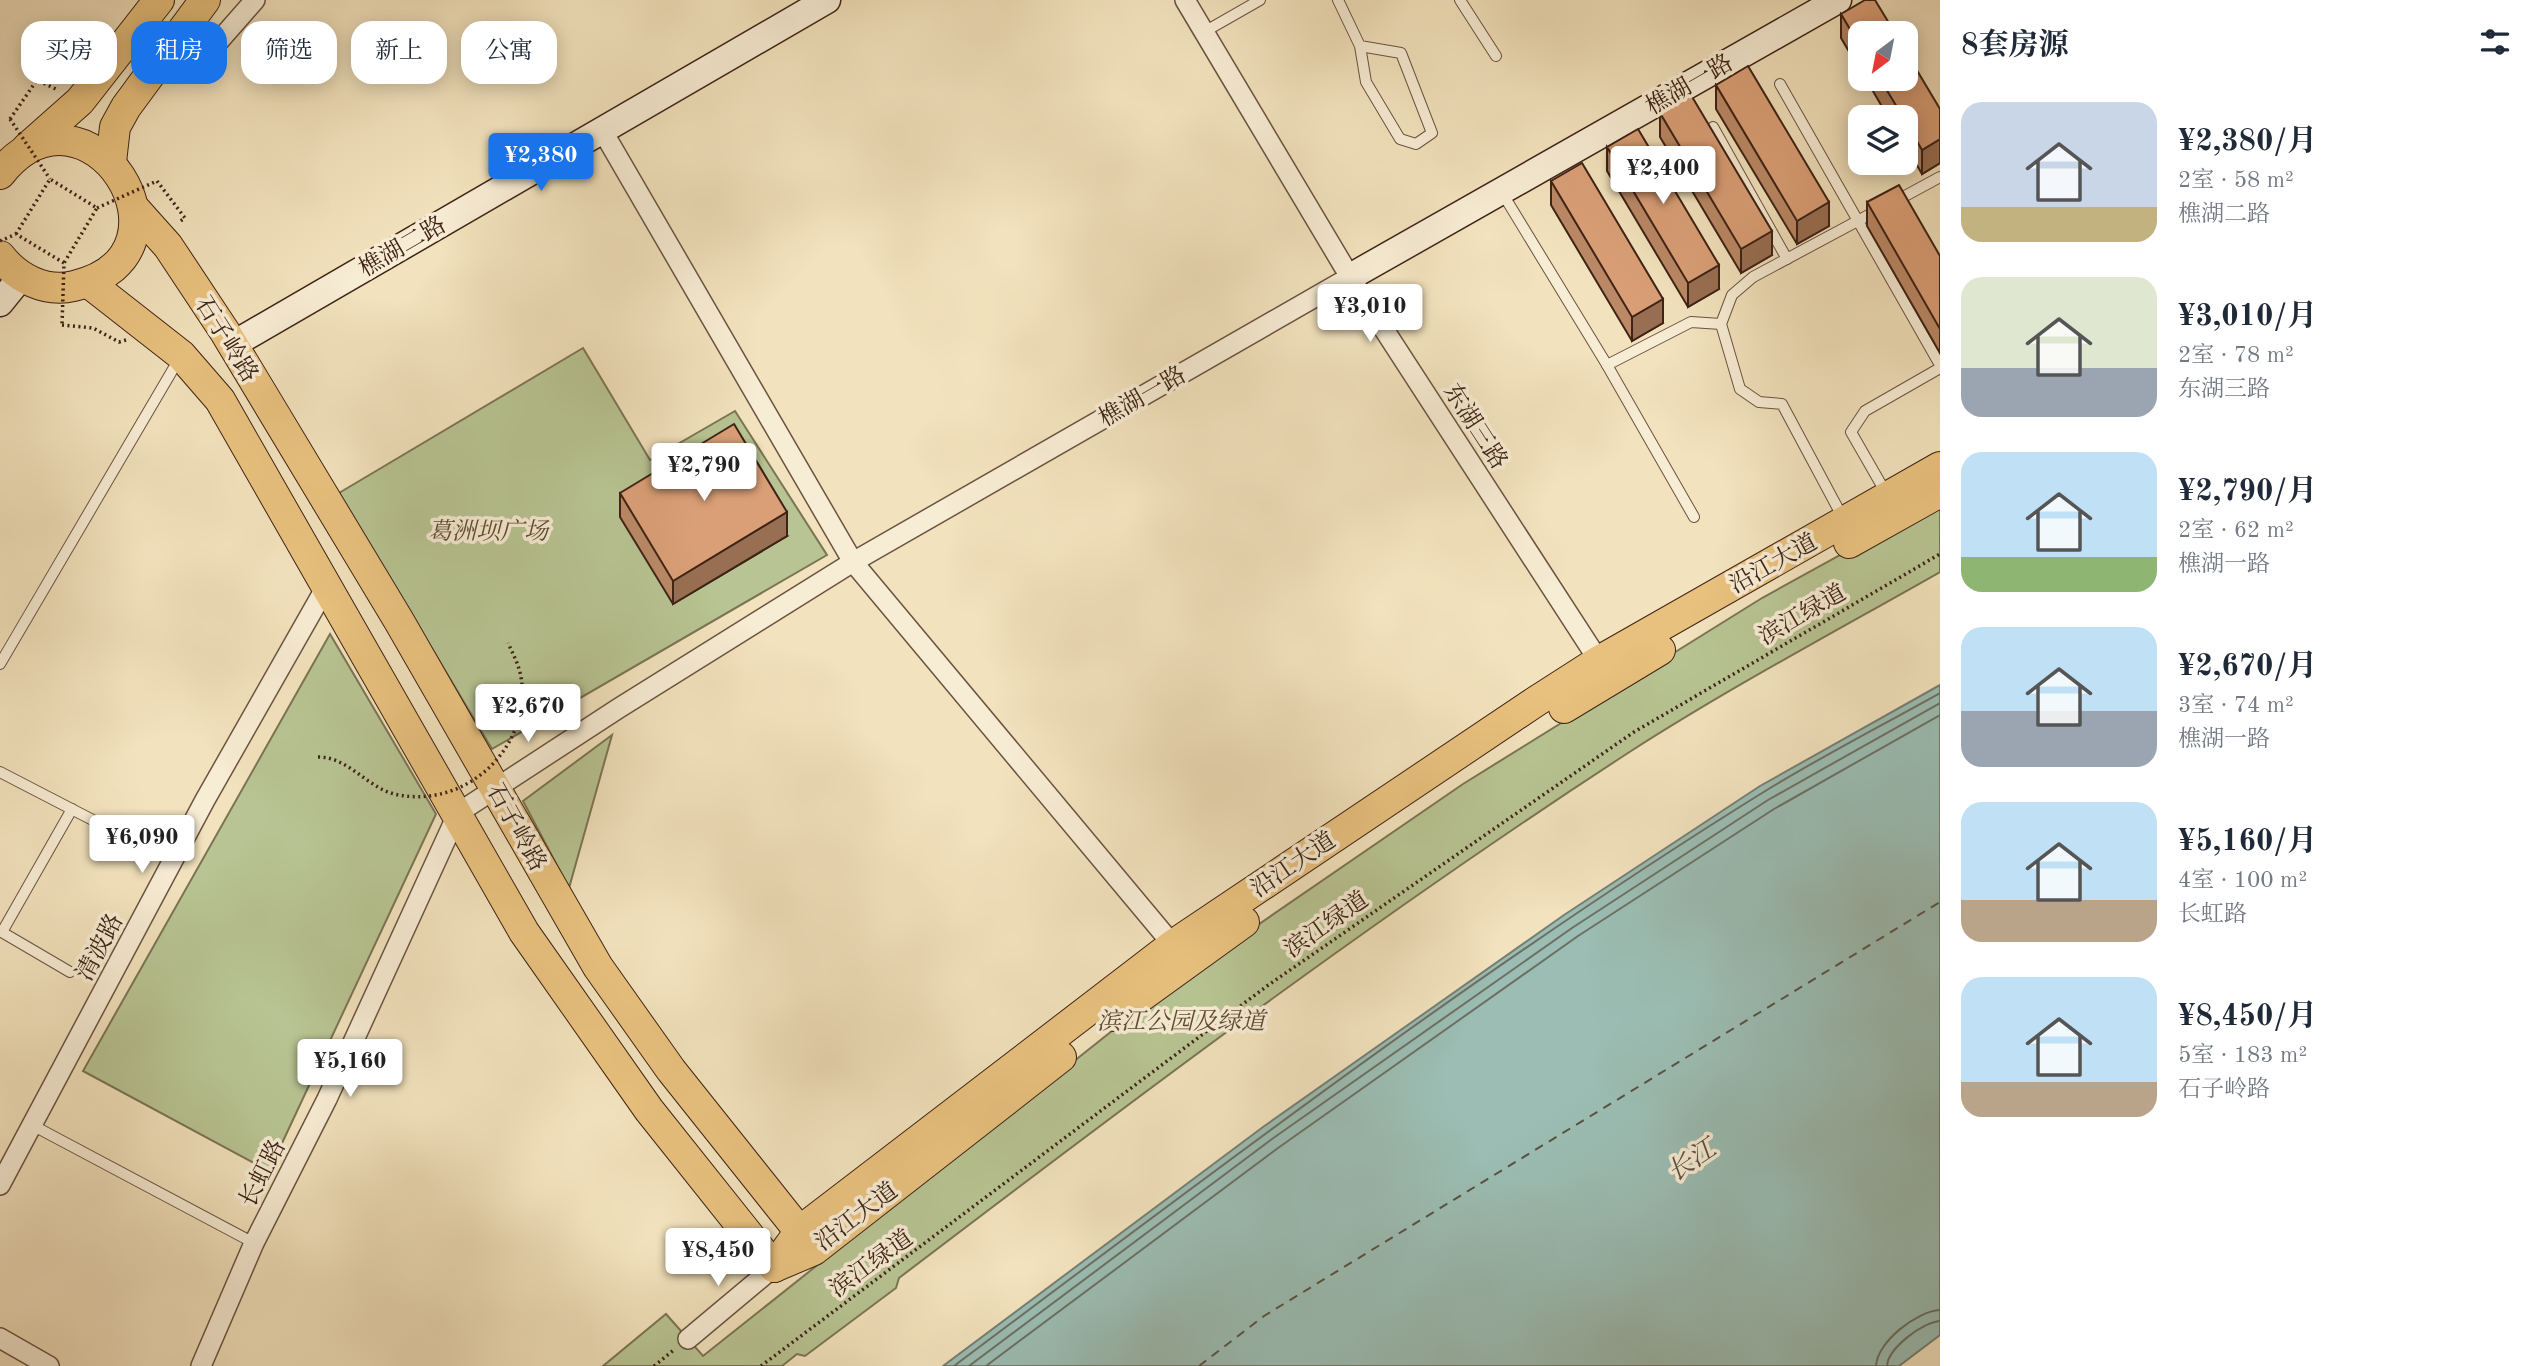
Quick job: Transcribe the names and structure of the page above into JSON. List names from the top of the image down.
{
  "streets": {
    "main road": [
      "樵湖一路",
      "樵湖二路",
      "石子岭路",
      "沿江大道"
    ],
    "street": ["东湖三路", "清波路", "长虹路"],
    "path": ["滨江绿道"]
  },
  "crossings": [
    ["樵湖一路", "石子岭路"],
    ["樵湖一路", "东湖三路"],
    ["樵湖一路", "长虹路"],
    ["樵湖二路", "石子岭路"],
    ["石子岭路", "沿江大道"],
    ["石子岭路", "清波路"],
    ["石子岭路", "长虹路"],
    ["东湖三路", "沿江大道"]
  ],
  "water": ["长江"],
  "parks": ["葛洲坝广场", "滨江公园及绿道"],
  "north": "bottom left",
  "page": {
    "heading": "8套房源",
    "chip": [
      "买房",
      "租房",
      "筛选",
      "新上",
      "公寓"
    ],
    "list": [
      {
        "name": "¥2,380/月",
        "note": "2室 · 58 m² · 樵湖二路"
      },
      {
        "name": "¥3,010/月",
        "note": "2室 · 78 m² · 东湖三路"
      },
      {
        "name": "¥2,790/月",
        "note": "2室 · 62 m² · 樵湖一路"
      },
      {
        "name": "¥2,670/月",
        "note": "3室 · 74 m² · 樵湖一路"
      },
      {
        "name": "¥5,160/月",
        "note": "4室 · 100 m² · 长虹路"
      },
      {
        "name": "¥8,450/月",
        "note": "5室 · 183 m² · 石子岭路"
      }
    ],
    "price": [
      "¥2,380",
      "¥2,400",
      "¥3,010",
      "¥2,790",
      "¥2,670",
      "¥6,090",
      "¥5,160",
      "¥8,450"
    ]
  }
}
